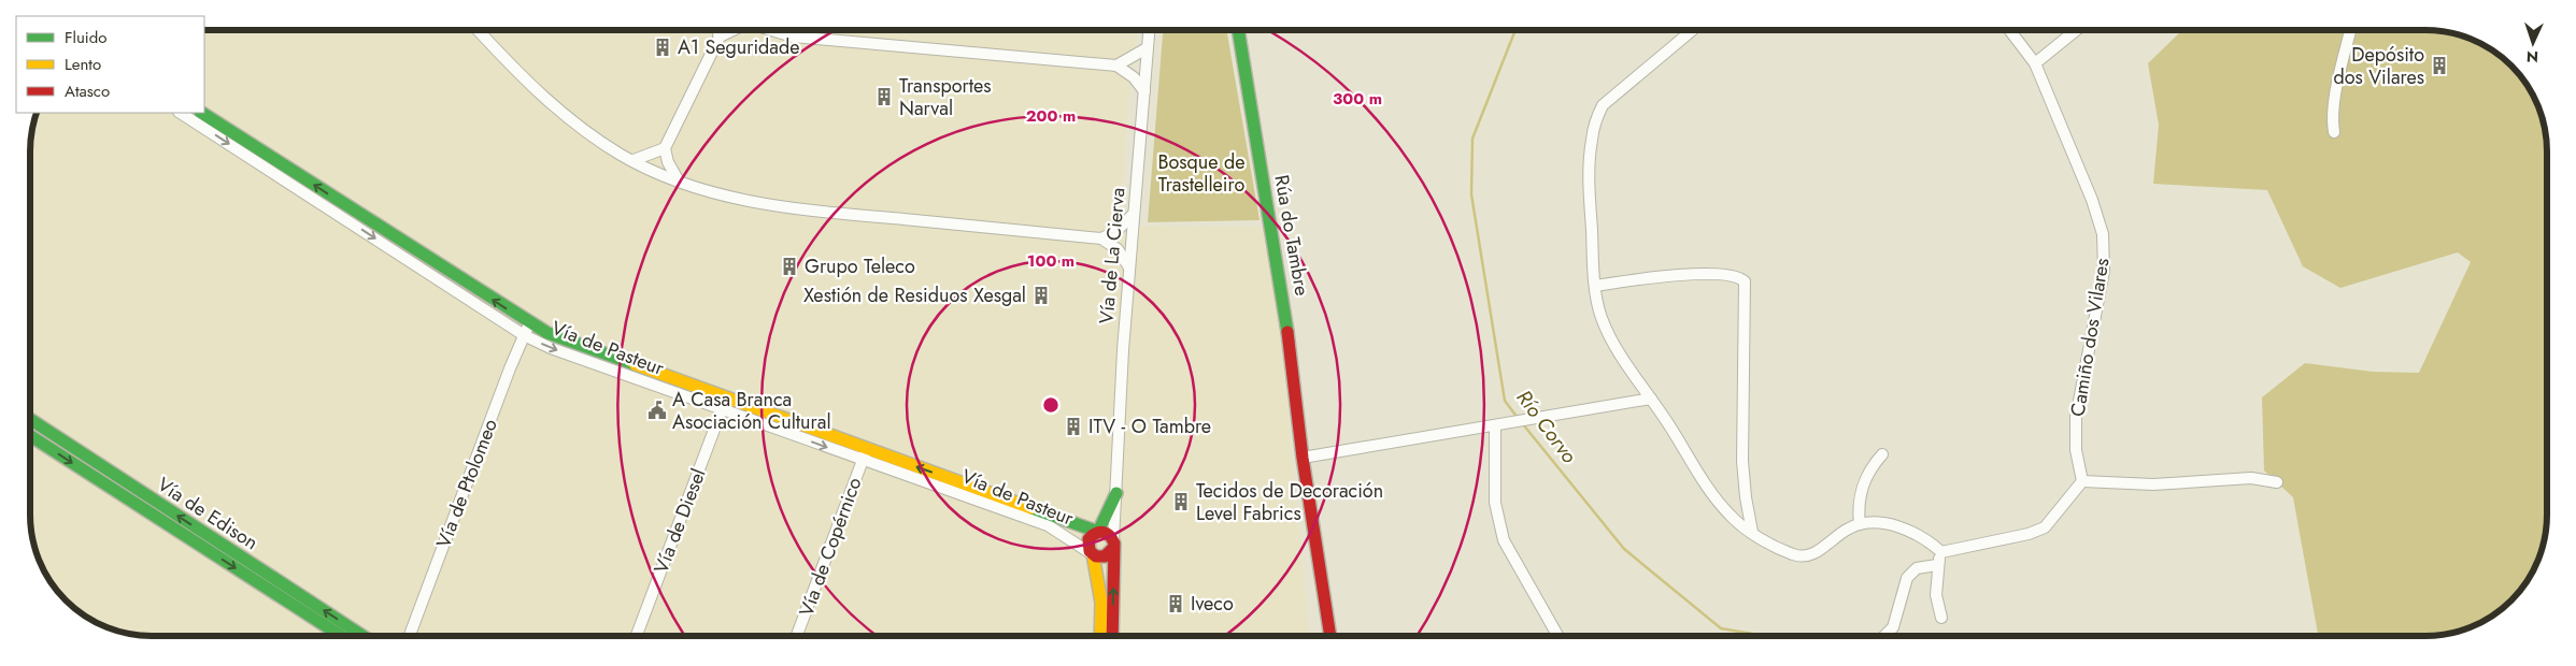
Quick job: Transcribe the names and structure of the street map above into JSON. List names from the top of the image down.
{
  "streets": {
    "main road": [
      "Rúa do Tambre",
      "Vía de La Cierva",
      "Vía de Pasteur",
      "Vía de Edison"
    ],
    "street": [
      "Camiño dos Vilares",
      "Vía de Ptolomeo",
      "Vía de Diesel",
      "Vía de Copérnico"
    ]
  },
  "crossings": [
    ["Vía de La Cierva", "Vía de Pasteur"],
    ["Vía de Pasteur", "Vía de Ptolomeo"],
    ["Vía de Pasteur", "Vía de Diesel"],
    ["Vía de Pasteur", "Vía de Copérnico"]
  ],
  "water": ["Río Corvo"],
  "parks": ["Bosque de Trastelleiro"],
  "places": {
    "building": [
      "A1 Seguridade",
      "Depósito dos Vilares",
      "Transportes Narval",
      "Grupo Teleco",
      "Xestión de Residuos Xesgal",
      "ITV - O Tambre",
      "Tecidos de Decoración Level Fabrics",
      "Iveco"
    ],
    "public building": ["A Casa Branca Asociación Cultural"]
  },
  "legend": ["Fluido", "Lento", "Atasco"],
  "north": "bottom",
  "rings": ["300 m", "200 m", "100 m"]
}
